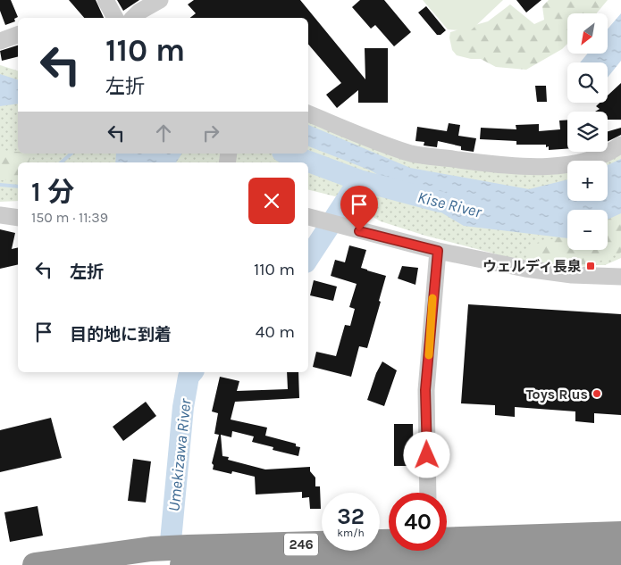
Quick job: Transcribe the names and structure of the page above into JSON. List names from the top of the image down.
{
  "streets": {
    "highway": ["246"]
  },
  "water": ["Kise River", "Umekizawa River"],
  "places": {
    "transit": ["ウェルディ長泉"],
    "other": ["Toys R us"]
  },
  "north": "bottom left",
  "page": {
    "map_buttons": ["+", "−"],
    "turn": ["110 m", "左折"],
    "heading": ["1 分", "150 m · 11:39"],
    "list": [
      {
        "name": "左折",
        "value": "110 m"
      },
      {
        "name": "目的地に到着",
        "value": "40 m"
      }
    ],
    "speed": "32 km/h",
    "limit": "40"
  }
}
